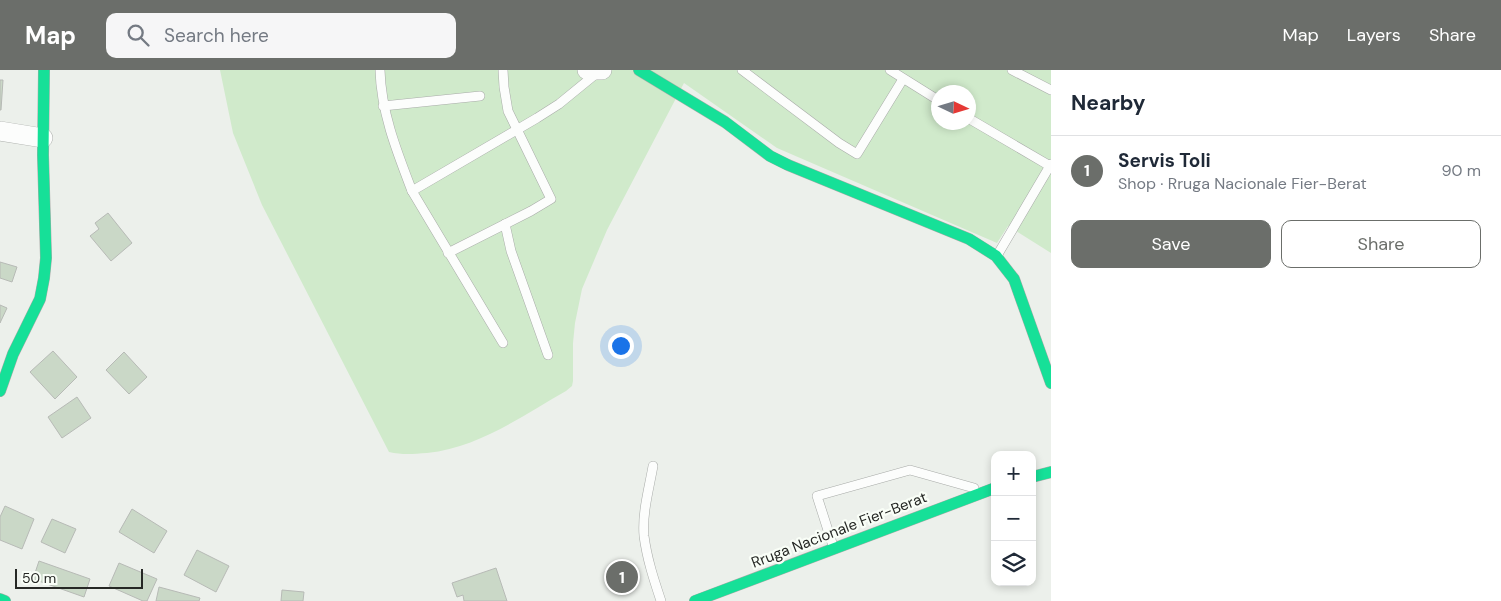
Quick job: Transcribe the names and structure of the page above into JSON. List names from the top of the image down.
{
  "streets": {
    "street": ["Rruga Nacionale Fier-Berat"]
  },
  "scale_bar": "50 m",
  "north": "right",
  "page": {
    "header": "Map",
    "search": "Search here",
    "nav": ["Map", "Layers", "Share"],
    "heading": "Nearby",
    "list": [
      {
        "mark": "1",
        "name": "Servis Toli",
        "note": "Shop · Rruga Nacionale Fier-Berat",
        "value": "90 m"
      }
    ],
    "buttons": ["Save", "Share"],
    "map_buttons": ["+", "−"],
    "pins": "1",
    "scale": "50 m"
  }
}
